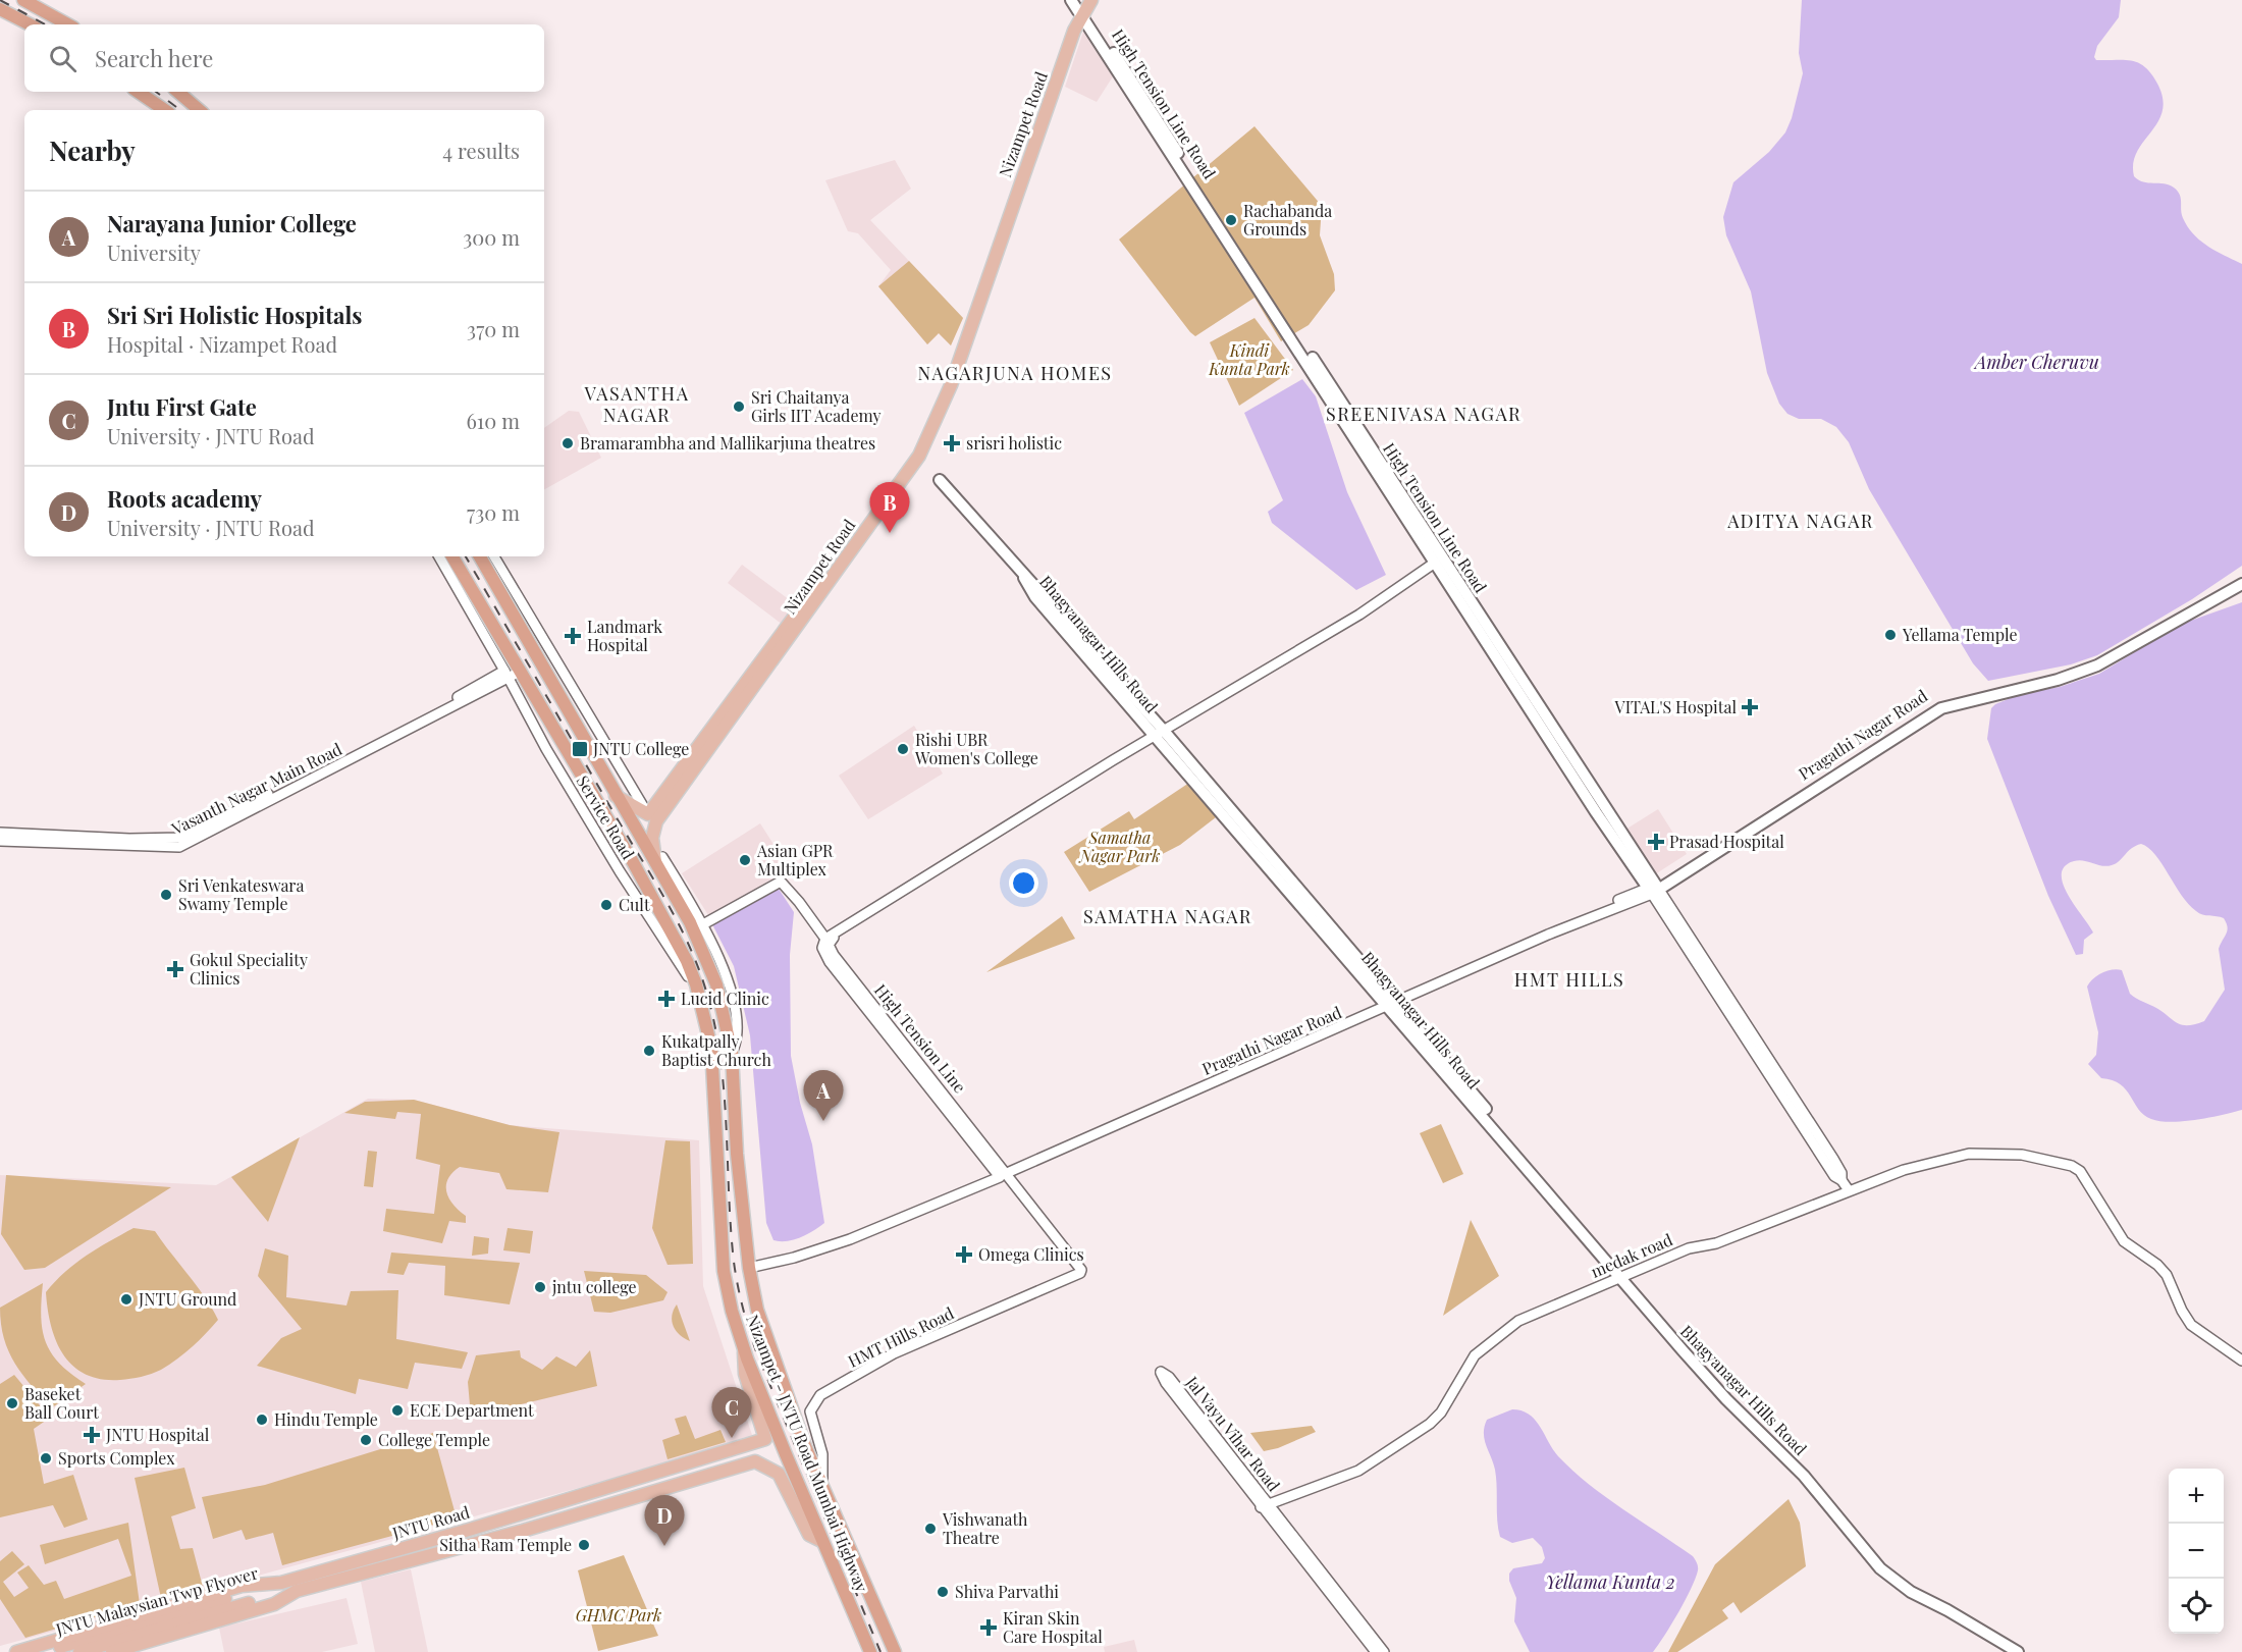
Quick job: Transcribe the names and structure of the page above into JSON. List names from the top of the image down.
{
  "streets": {
    "highway": ["Nizampet - JNTU Road Mumbai Highway"],
    "main road": [
      "High Tension Line Road",
      "Nizampet Road",
      "Bhagyanagar Hills Road",
      "Pragathi Nagar Road",
      "JNTU Road",
      "JNTU Malaysian Twp Flyover"
    ],
    "street": [
      "Vasanth Nagar Main Road",
      "Service Road",
      "High Tension Line",
      "medak road",
      "HMT Hills Road",
      "Jal Vayu Vihar Road"
    ]
  },
  "crossings": [
    ["High Tension Line Road", "Nizampet Road"],
    ["High Tension Line Road", "Pragathi Nagar Road"],
    ["Nizampet Road", "Nizampet - JNTU Road Mumbai Highway"],
    ["Bhagyanagar Hills Road", "Pragathi Nagar Road"],
    ["Bhagyanagar Hills Road", "medak road"],
    ["Pragathi Nagar Road", "High Tension Line"],
    ["Pragathi Nagar Road", "HMT Hills Road"],
    ["Pragathi Nagar Road", "Nizampet - JNTU Road Mumbai Highway"],
    ["Vasanth Nagar Main Road", "Service Road"],
    ["Vasanth Nagar Main Road", "Nizampet - JNTU Road Mumbai Highway"],
    ["Service Road", "Nizampet - JNTU Road Mumbai Highway"],
    ["High Tension Line", "HMT Hills Road"],
    ["medak road", "Jal Vayu Vihar Road"],
    ["HMT Hills Road", "Nizampet - JNTU Road Mumbai Highway"],
    ["Nizampet - JNTU Road Mumbai Highway", "JNTU Road"],
    ["JNTU Road", "JNTU Malaysian Twp Flyover"]
  ],
  "districts": [
    "NAGARJUNA HOMES",
    "VASANTHA NAGAR",
    "SREENIVASA NAGAR",
    "ADITYA NAGAR",
    "SAMATHA NAGAR",
    "HMT HILLS"
  ],
  "water": ["Amber Cheruvu", "Yellama Kunta 2"],
  "parks": ["Kindi Kunta Park", "Samatha Nagar Park", "GHMC Park"],
  "places": {
    "other": [
      "Rachabanda Grounds",
      "Sri Chaitanya Girls IIT Academy",
      "Bramarambha and Mallikarjuna theatres",
      "Yellama Temple",
      "Rishi UBR Women's College",
      "Asian GPR Multiplex",
      "Sri Venkateswara Swamy Temple",
      "Cult",
      "Kukatpally Baptist Church",
      "jntu college",
      "JNTU Ground",
      "Baseket Ball Court",
      "ECE Department",
      "Hindu Temple",
      "College Temple",
      "Sports Complex",
      "Vishwanath Theatre",
      "Sitha Ram Temple",
      "Shiva Parvathi"
    ],
    "health": [
      "srisri holistic",
      "Landmark Hospital",
      "VITAL'S Hospital",
      "Prasad Hospital",
      "Gokul Speciality Clinics",
      "Lucid Clinic",
      "Omega Clinics",
      "JNTU Hospital",
      "Kiran Skin Care Hospital"
    ],
    "transit": ["JNTU College"]
  },
  "page": {
    "search": "Search here",
    "heading": ["Nearby", "4 results"],
    "list": [
      {
        "mark": "A",
        "name": "Narayana Junior College",
        "note": "University",
        "value": "300 m"
      },
      {
        "mark": "B",
        "name": "Sri Sri Holistic Hospitals",
        "note": "Hospital · Nizampet Road",
        "value": "370 m"
      },
      {
        "mark": "C",
        "name": "Jntu First Gate",
        "note": "University · JNTU Road",
        "value": "610 m"
      },
      {
        "mark": "D",
        "name": "Roots academy",
        "note": "University · JNTU Road",
        "value": "730 m"
      }
    ],
    "pins": [
      "B",
      "A",
      "C",
      "D"
    ],
    "map_buttons": ["+", "−"]
  }
}
